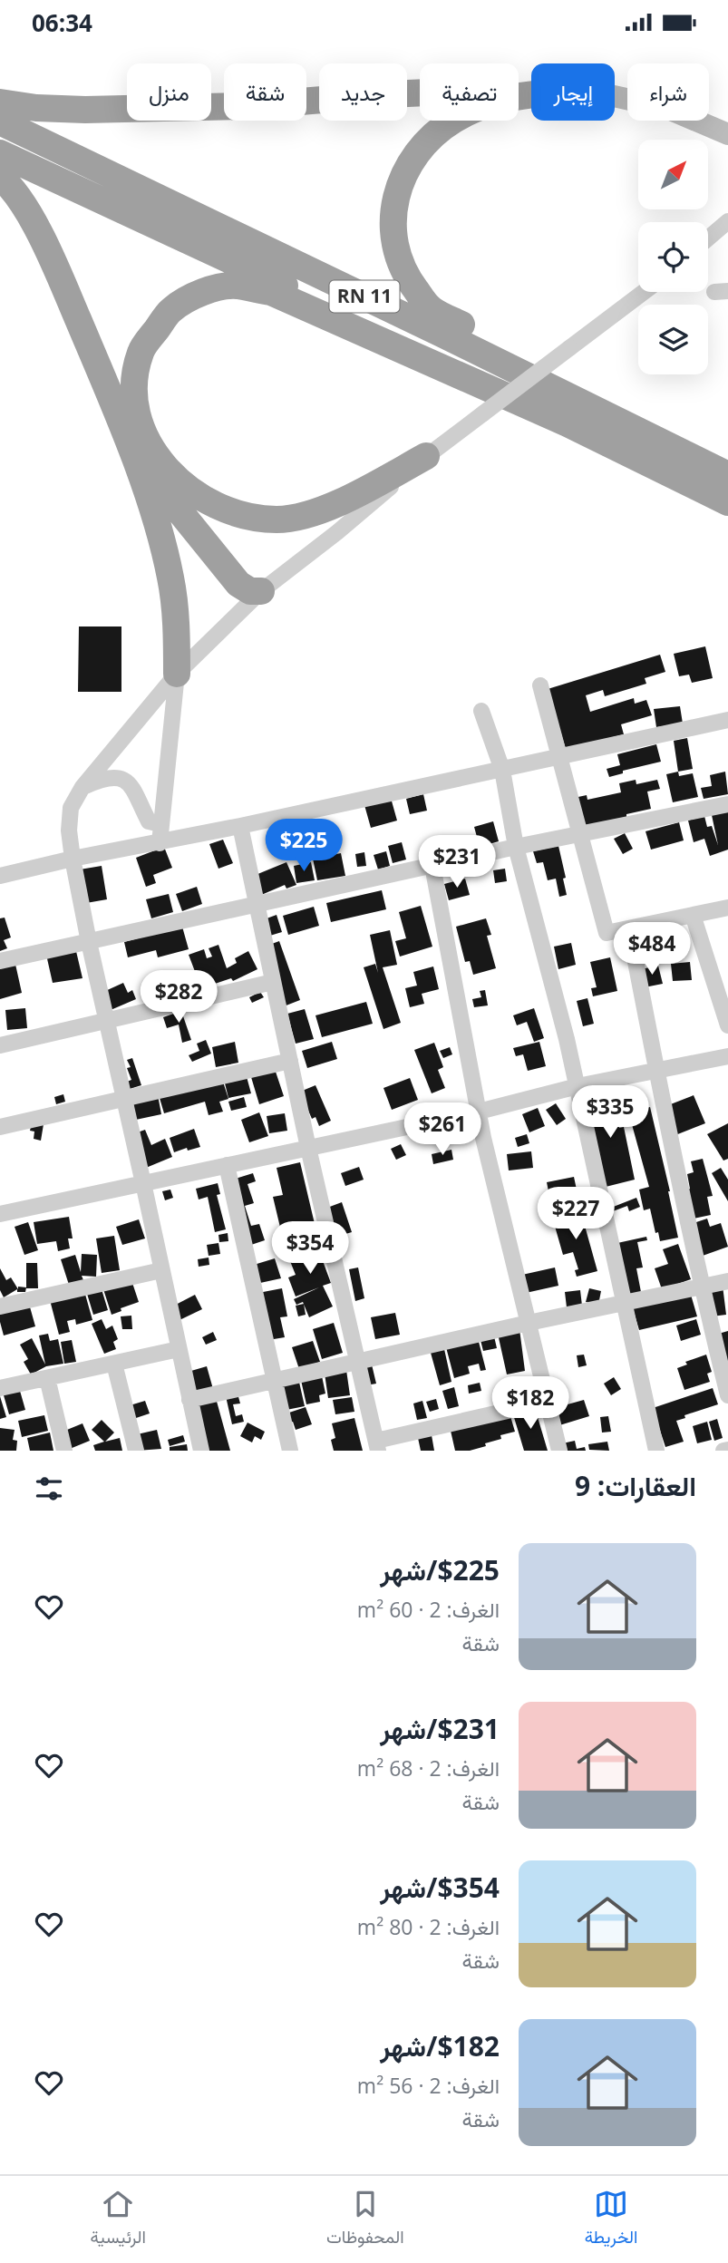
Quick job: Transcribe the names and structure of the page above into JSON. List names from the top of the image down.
{
  "streets": {
    "highway": ["RN 11"]
  },
  "north": "top right",
  "page": {
    "status": "06:34",
    "chip": [
      "شراء",
      "إيجار",
      "تصفية",
      "جديد",
      "شقة",
      "منزل"
    ],
    "price": [
      "$225",
      "$231",
      "$484",
      "$282",
      "$335",
      "$261",
      "$227",
      "$354",
      "$182"
    ],
    "heading": "العقارات: 9",
    "list": [
      {
        "name": "$225/شهر",
        "note": "الغرف: 2 · 60 m² · شقة"
      },
      {
        "name": "$231/شهر",
        "note": "الغرف: 2 · 68 m² · شقة"
      },
      {
        "name": "$354/شهر",
        "note": "الغرف: 2 · 80 m² · شقة"
      },
      {
        "name": "$182/شهر",
        "note": "الغرف: 2 · 56 m² · شقة"
      }
    ],
    "tabs": ["الخريطة", "المحفوظات", "الرئيسية"]
  }
}
